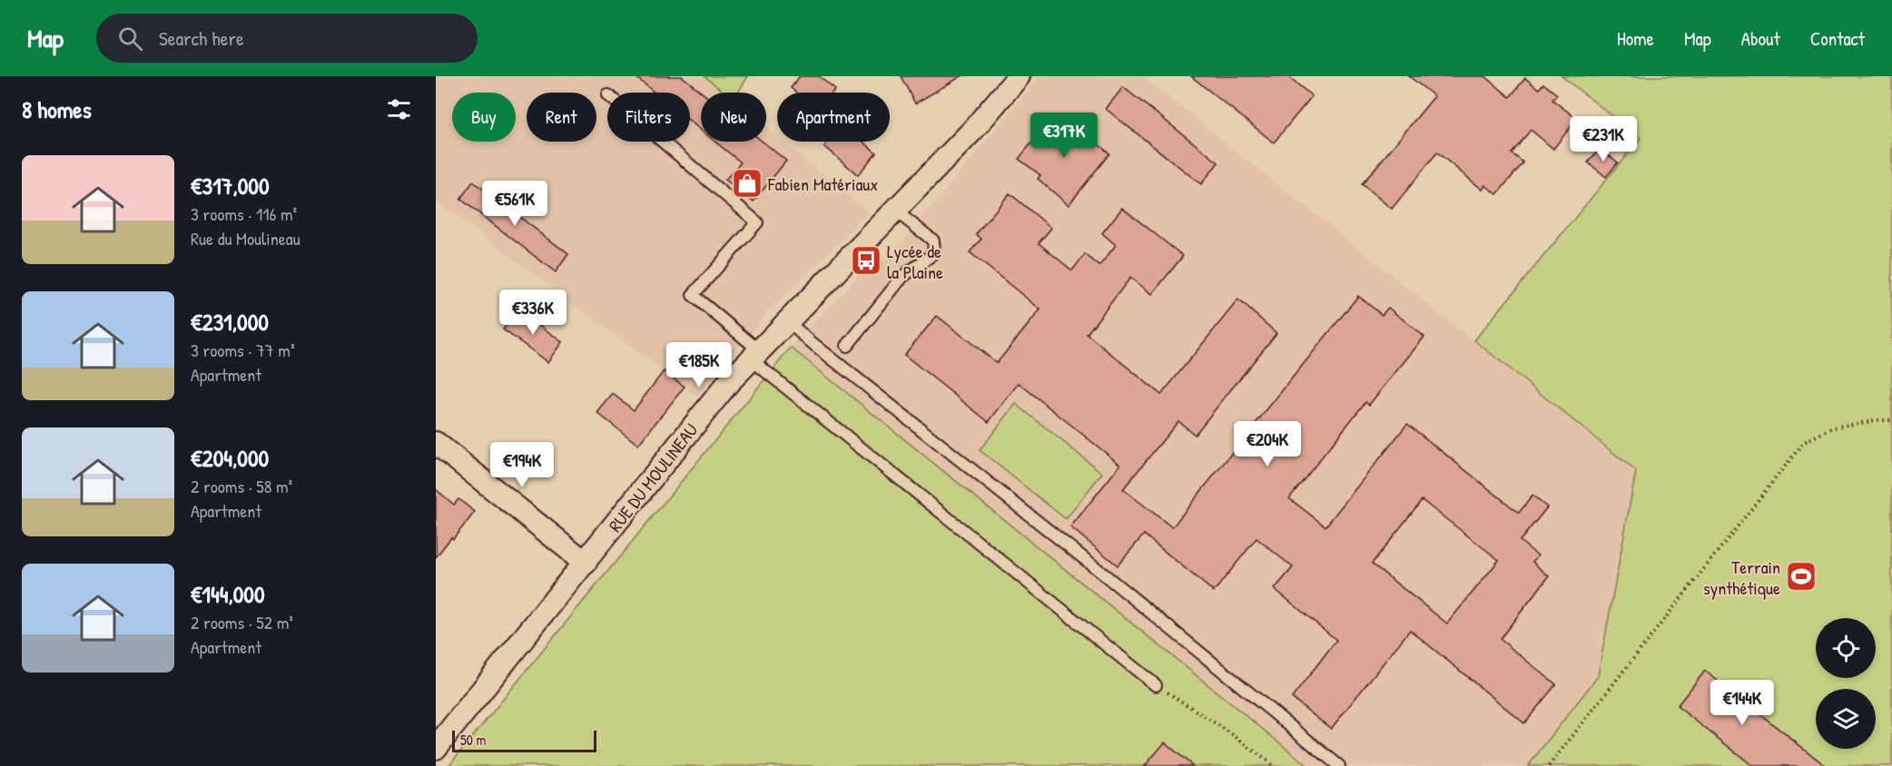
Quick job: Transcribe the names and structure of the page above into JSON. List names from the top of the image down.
{
  "streets": {
    "street": ["RUE DU MOULINEAU"]
  },
  "places": {
    "shop": ["Fabien Matériaux"],
    "bus stop": ["Lycée de la Plaine"],
    "sports": ["Terrain synthétique"]
  },
  "scale_bar": "50 m",
  "page": {
    "header": "Map",
    "search": "Search here",
    "nav": [
      "Home",
      "Map",
      "About",
      "Contact"
    ],
    "heading": "8 homes",
    "chip": [
      "Buy",
      "Rent",
      "Filters",
      "New",
      "Apartment"
    ],
    "price": [
      "€317K",
      "€231K",
      "€561K",
      "€336K",
      "€185K",
      "€204K",
      "€194K",
      "€144K"
    ],
    "list": [
      {
        "name": "€317,000",
        "note": "3 rooms · 116 m² · Rue du Moulineau"
      },
      {
        "name": "€231,000",
        "note": "3 rooms · 77 m² · Apartment"
      },
      {
        "name": "€204,000",
        "note": "2 rooms · 58 m² · Apartment"
      },
      {
        "name": "€144,000",
        "note": "2 rooms · 52 m² · Apartment"
      }
    ],
    "scale": "50 m"
  }
}
